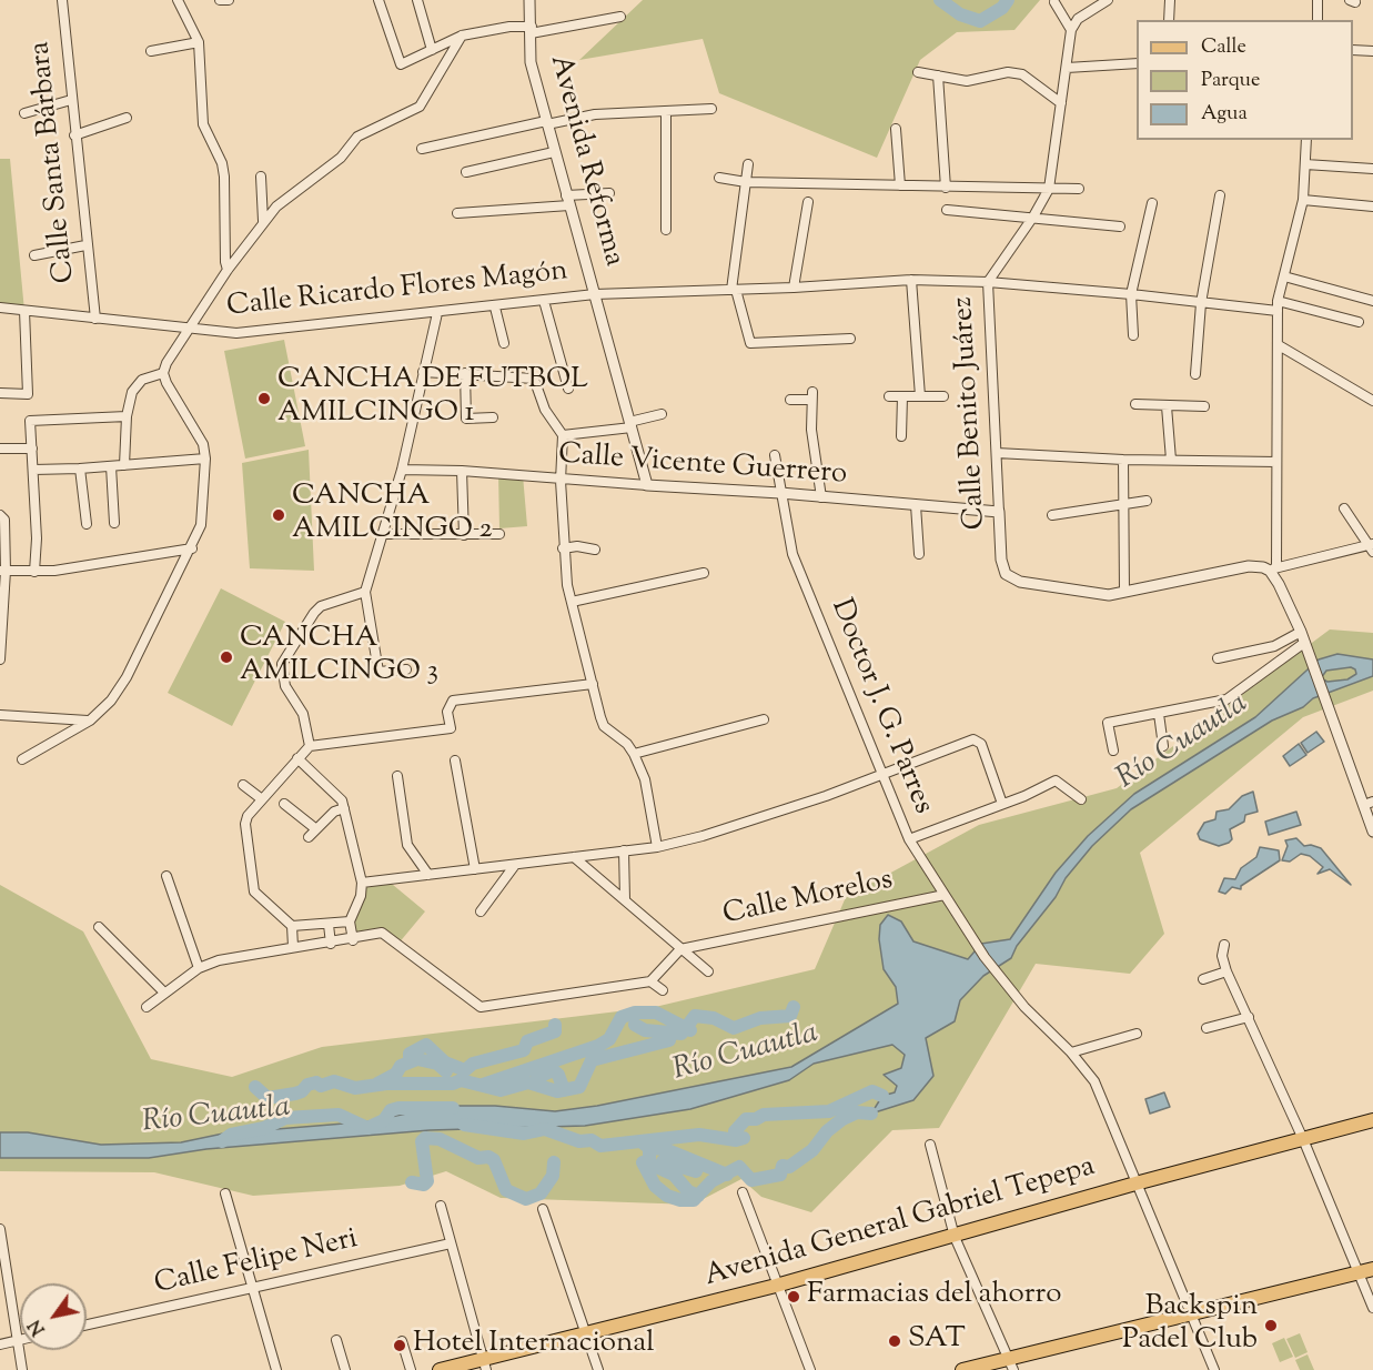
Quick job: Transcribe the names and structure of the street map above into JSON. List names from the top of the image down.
{
  "streets": {
    "main road": ["Avenida General Gabriel Tepepa"],
    "street": [
      "Avenida Reforma",
      "Calle Santa Bárbara",
      "Calle Ricardo Flores Magón",
      "Calle Benito Juárez",
      "Calle Vicente Guerrero",
      "Doctor J. G. Parres",
      "Calle Morelos",
      "Calle Felipe Neri"
    ]
  },
  "crossings": [
    ["Avenida Reforma", "Calle Ricardo Flores Magón"],
    ["Avenida Reforma", "Calle Vicente Guerrero"],
    ["Calle Santa Bárbara", "Calle Ricardo Flores Magón"],
    ["Calle Ricardo Flores Magón", "Calle Benito Juárez"],
    ["Calle Benito Juárez", "Calle Vicente Guerrero"],
    ["Calle Vicente Guerrero", "Doctor J. G. Parres"],
    ["Doctor J. G. Parres", "Calle Morelos"],
    ["Doctor J. G. Parres", "Avenida General Gabriel Tepepa"]
  ],
  "water": ["Río Cuautla"],
  "places": [
    "CANCHA DE FUTBOL AMILCINGO 1",
    "CANCHA AMILCINGO 2",
    "CANCHA AMILCINGO 3",
    "Farmacias del ahorro",
    "Backspin Padel Club",
    "SAT",
    "Hotel Internacional"
  ],
  "legend": ["Calle", "Parque", "Agua"],
  "north": "bottom left"
}
